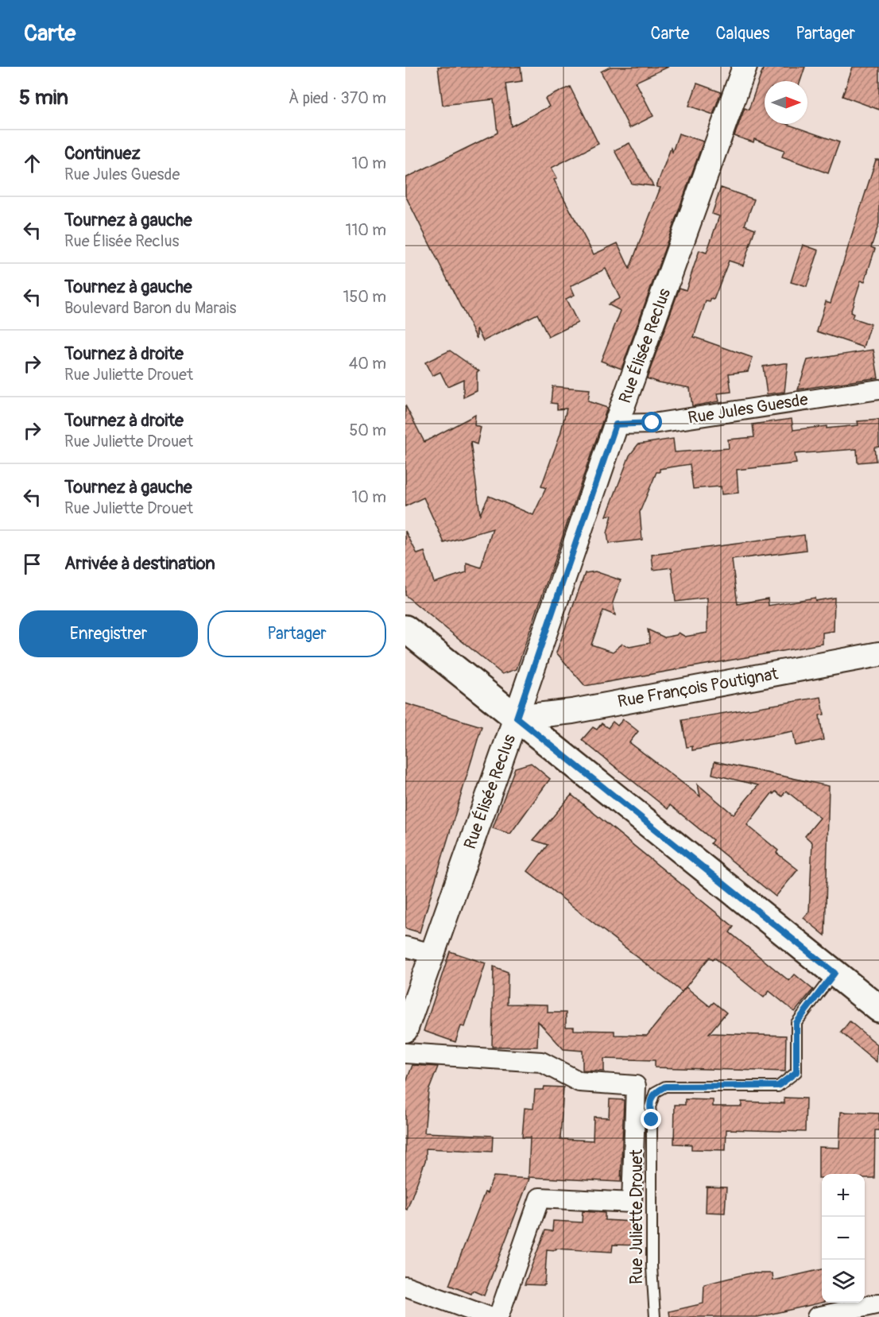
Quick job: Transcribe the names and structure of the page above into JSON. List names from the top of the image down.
{
  "streets": {
    "street": ["Rue Élisée Reclus", "Rue Jules Guesde", "Rue François Poutignat"],
    "lane": ["Rue Juliette Drouet"]
  },
  "crossings": [
    ["Rue Élisée Reclus", "Rue Jules Guesde"],
    ["Rue Élisée Reclus", "Rue François Poutignat"]
  ],
  "north": "right",
  "page": {
    "header": "Carte",
    "nav": ["Carte", "Calques", "Partager"],
    "heading": ["5 min", "À pied · 370 m"],
    "list": [
      ["Continuez", "Rue Jules Guesde", "10 m"],
      ["Tournez à gauche", "Rue Élisée Reclus", "110 m"],
      ["Tournez à gauche", "Boulevard Baron du Marais", "150 m"],
      ["Tournez à droite", "Rue Juliette Drouet", "40 m"],
      ["Tournez à droite", "Rue Juliette Drouet", "50 m"],
      ["Tournez à gauche", "Rue Juliette Drouet", "10 m"],
      "Arrivée à destination"
    ],
    "buttons": ["Enregistrer", "Partager"],
    "map_buttons": ["+", "−"]
  }
}
